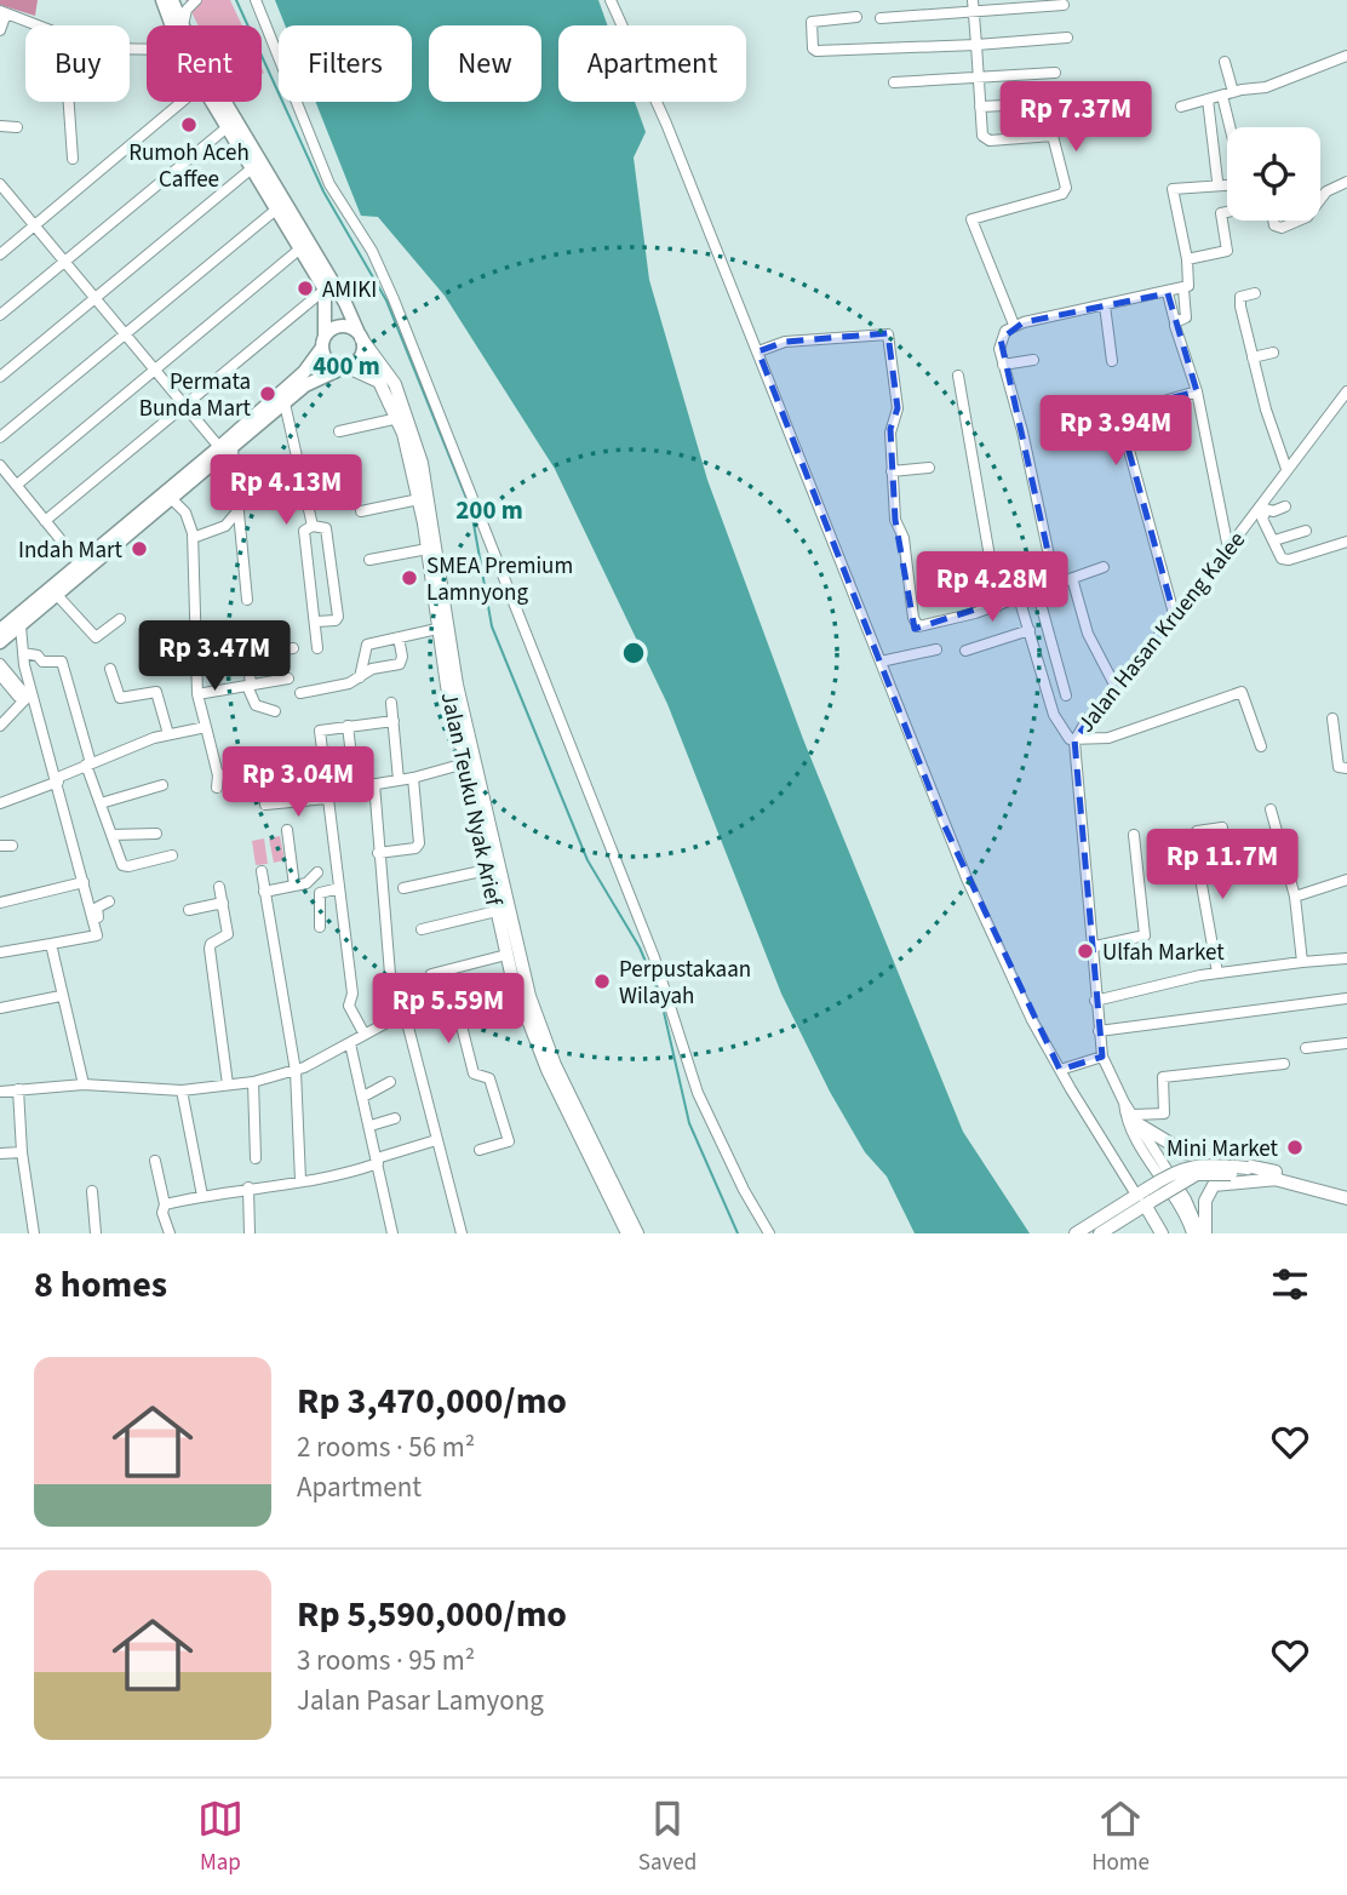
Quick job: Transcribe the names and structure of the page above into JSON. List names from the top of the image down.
{
  "streets": {
    "main road": ["Jalan Teuku Nyak Arief"],
    "street": ["Jalan Hasan Krueng Kalee"]
  },
  "places": [
    "Rumoh Aceh Caffee",
    "AMIKI",
    "Permata Bunda Mart",
    "Indah Mart",
    "SMEA Premium Lamnyong",
    "Ulfah Market",
    "Perpustakaan Wilayah",
    "Mini Market"
  ],
  "page": {
    "chip": [
      "Buy",
      "Rent",
      "Filters",
      "New",
      "Apartment"
    ],
    "price": [
      "Rp 7.37M",
      "Rp 3.94M",
      "Rp 4.13M",
      "Rp 4.28M",
      "Rp 3.47M",
      "Rp 3.04M",
      "Rp 11.7M",
      "Rp 5.59M"
    ],
    "heading": "8 homes",
    "list": [
      {
        "name": "Rp 3,470,000/mo",
        "note": "2 rooms · 56 m² · Apartment"
      },
      {
        "name": "Rp 5,590,000/mo",
        "note": "3 rooms · 95 m² · Jalan Pasar Lamyong"
      }
    ],
    "tabs": ["Map", "Saved", "Home"]
  },
  "rings": ["400 m", "200 m"]
}
